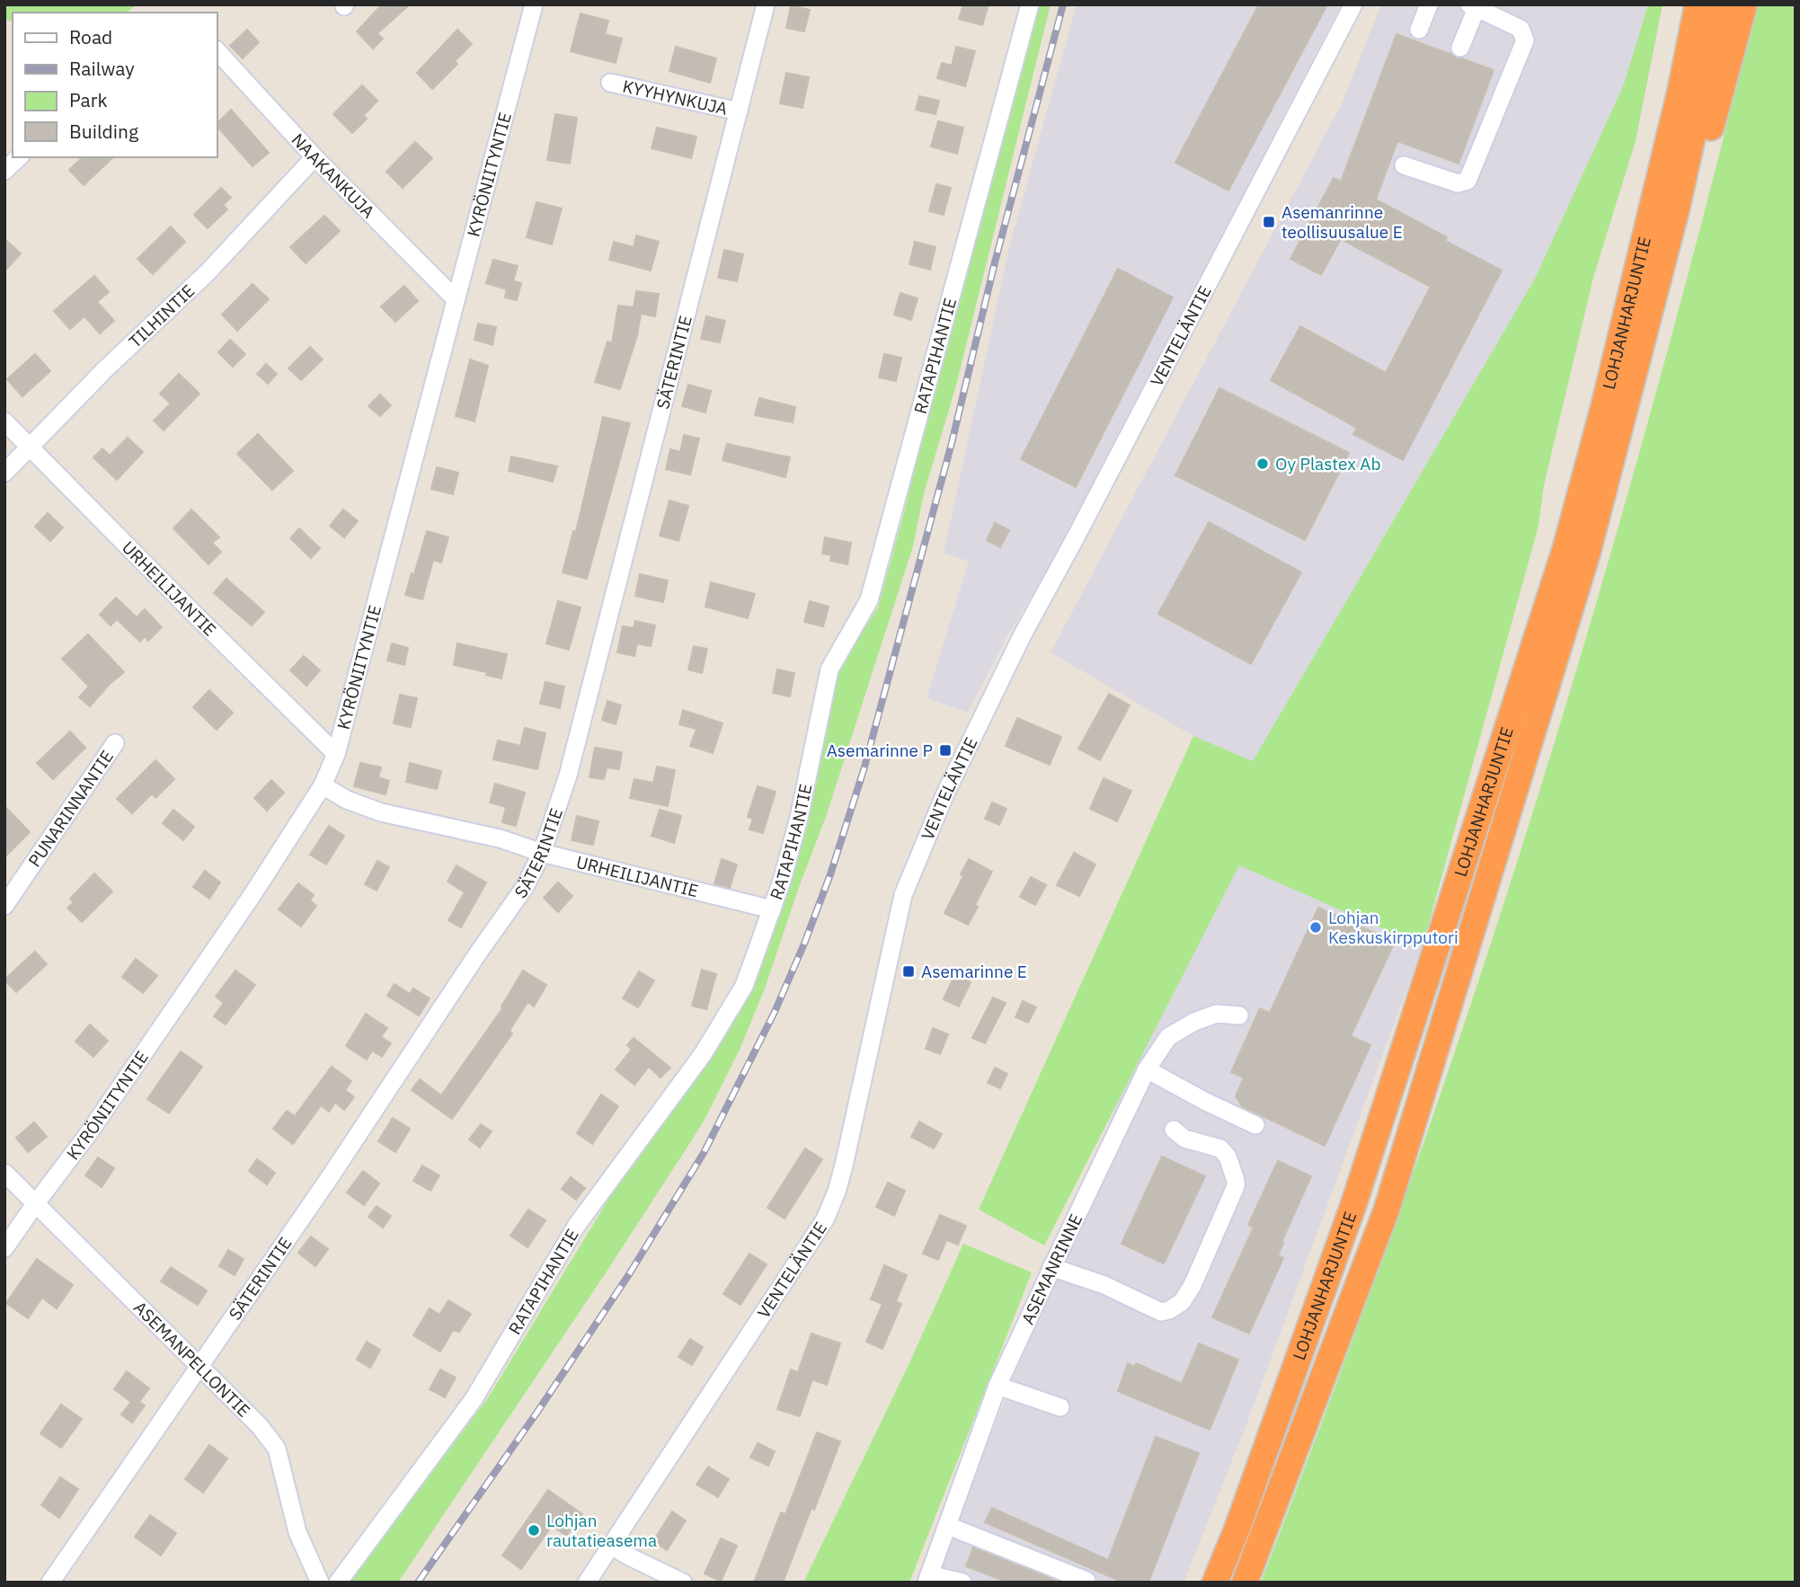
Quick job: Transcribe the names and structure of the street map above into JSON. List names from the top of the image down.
{
  "streets": {
    "highway": ["LOHJANHARJUNTIE"],
    "street": [
      "KYYHYNKUJA",
      "KYRÖNIITYNTIE",
      "NAAKANKUJA",
      "TILHINTIE",
      "VENTELÄNTIE",
      "RATAPIHANTIE",
      "SÄTERINTIE",
      "URHEILIJANTIE",
      "PUNARINNANTIE",
      "ASEMANRINNE",
      "ASEMANPELLONTIE"
    ]
  },
  "crossings": [
    ["KYYHYNKUJA", "SÄTERINTIE"],
    ["KYRÖNIITYNTIE", "NAAKANKUJA"],
    ["KYRÖNIITYNTIE", "URHEILIJANTIE"],
    ["KYRÖNIITYNTIE", "ASEMANPELLONTIE"],
    ["NAAKANKUJA", "TILHINTIE"],
    ["TILHINTIE", "URHEILIJANTIE"],
    ["RATAPIHANTIE", "URHEILIJANTIE"],
    ["SÄTERINTIE", "URHEILIJANTIE"],
    ["SÄTERINTIE", "ASEMANPELLONTIE"]
  ],
  "places": {
    "transit": ["Asemanrinne teollisuusalue E", "Asemarinne P", "Asemarinne E"],
    "other": ["Oy Plastex Ab", "Lohjan Keskuskirpputori", "Lohjan rautatieasema"]
  },
  "legend": [
    "Road",
    "Railway",
    "Park",
    "Building"
  ]
}
